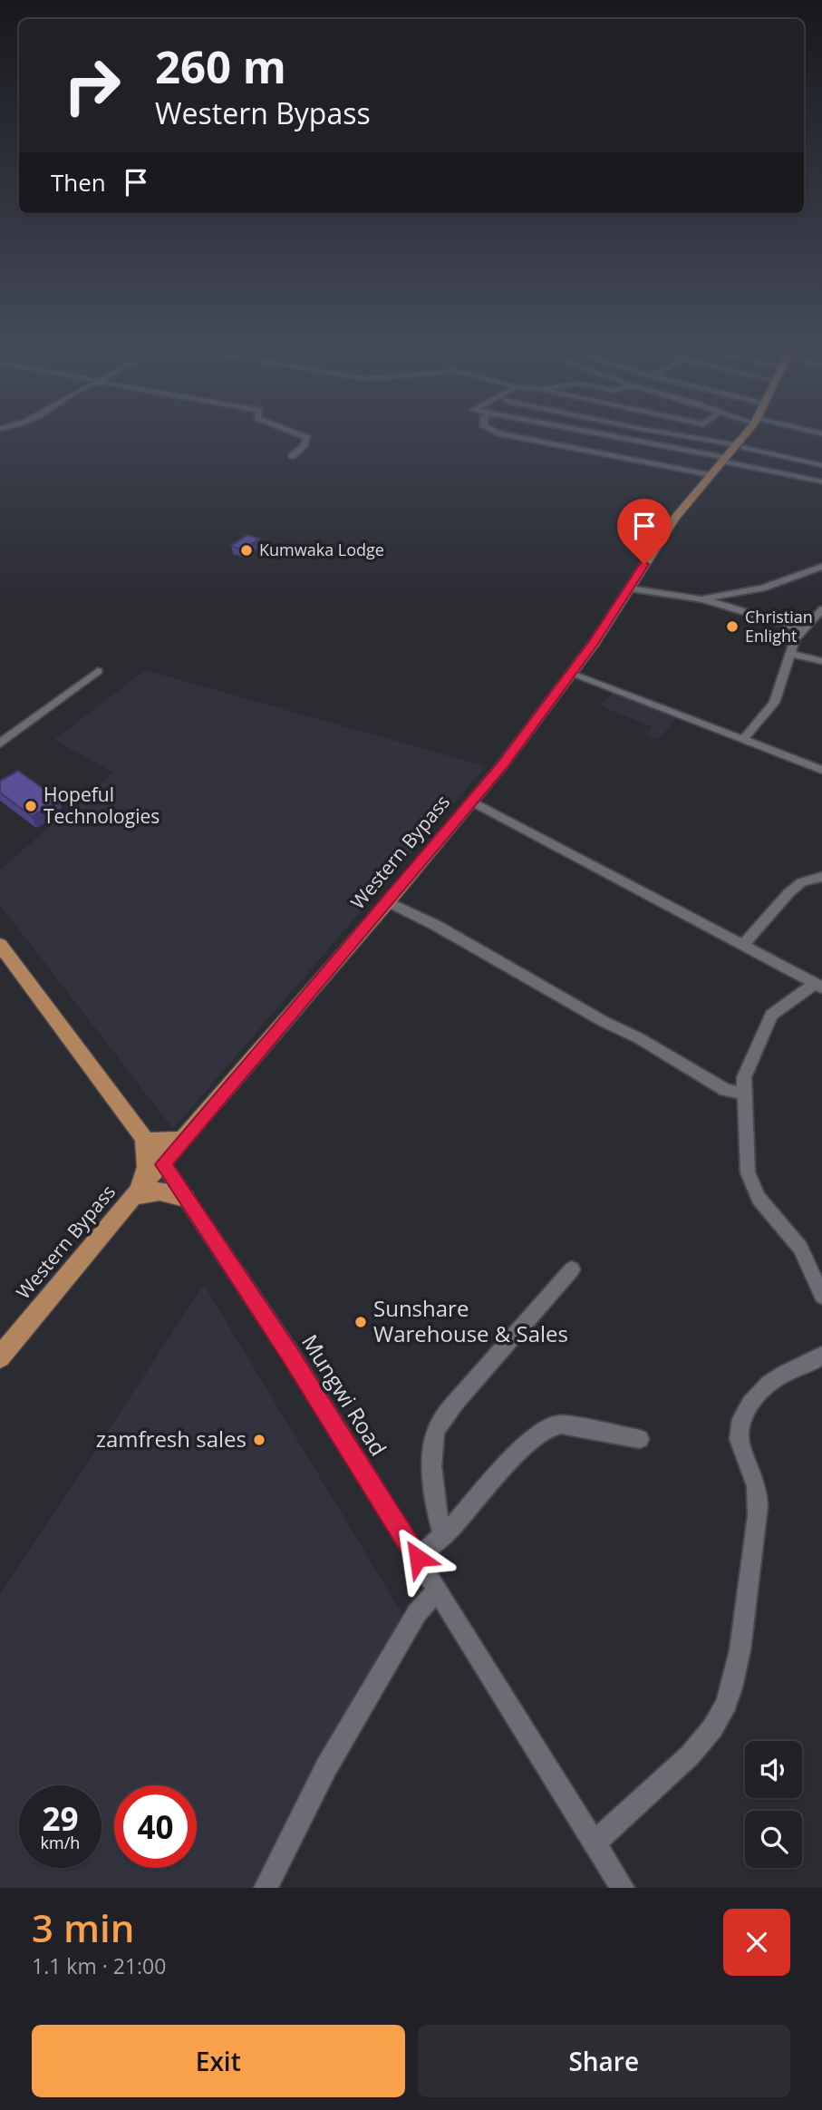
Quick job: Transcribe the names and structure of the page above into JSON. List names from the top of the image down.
{
  "streets": {
    "main road": ["Western Bypass", "Mungwi Road"]
  },
  "crossings": [
    ["Western Bypass", "Mungwi Road"]
  ],
  "places": [
    "Kumwaka Lodge",
    "Christian Enlight",
    "Hopeful Technologies",
    "Sunshare Warehouse & Sales",
    "zamfresh sales"
  ],
  "page": {
    "turn": ["260 m", "Western Bypass"],
    "then": "Then",
    "speed": "29 km/h",
    "limit": "40",
    "heading": ["3 min", "1.1 km · 21:00"],
    "buttons": ["Exit", "Share"]
  }
}
